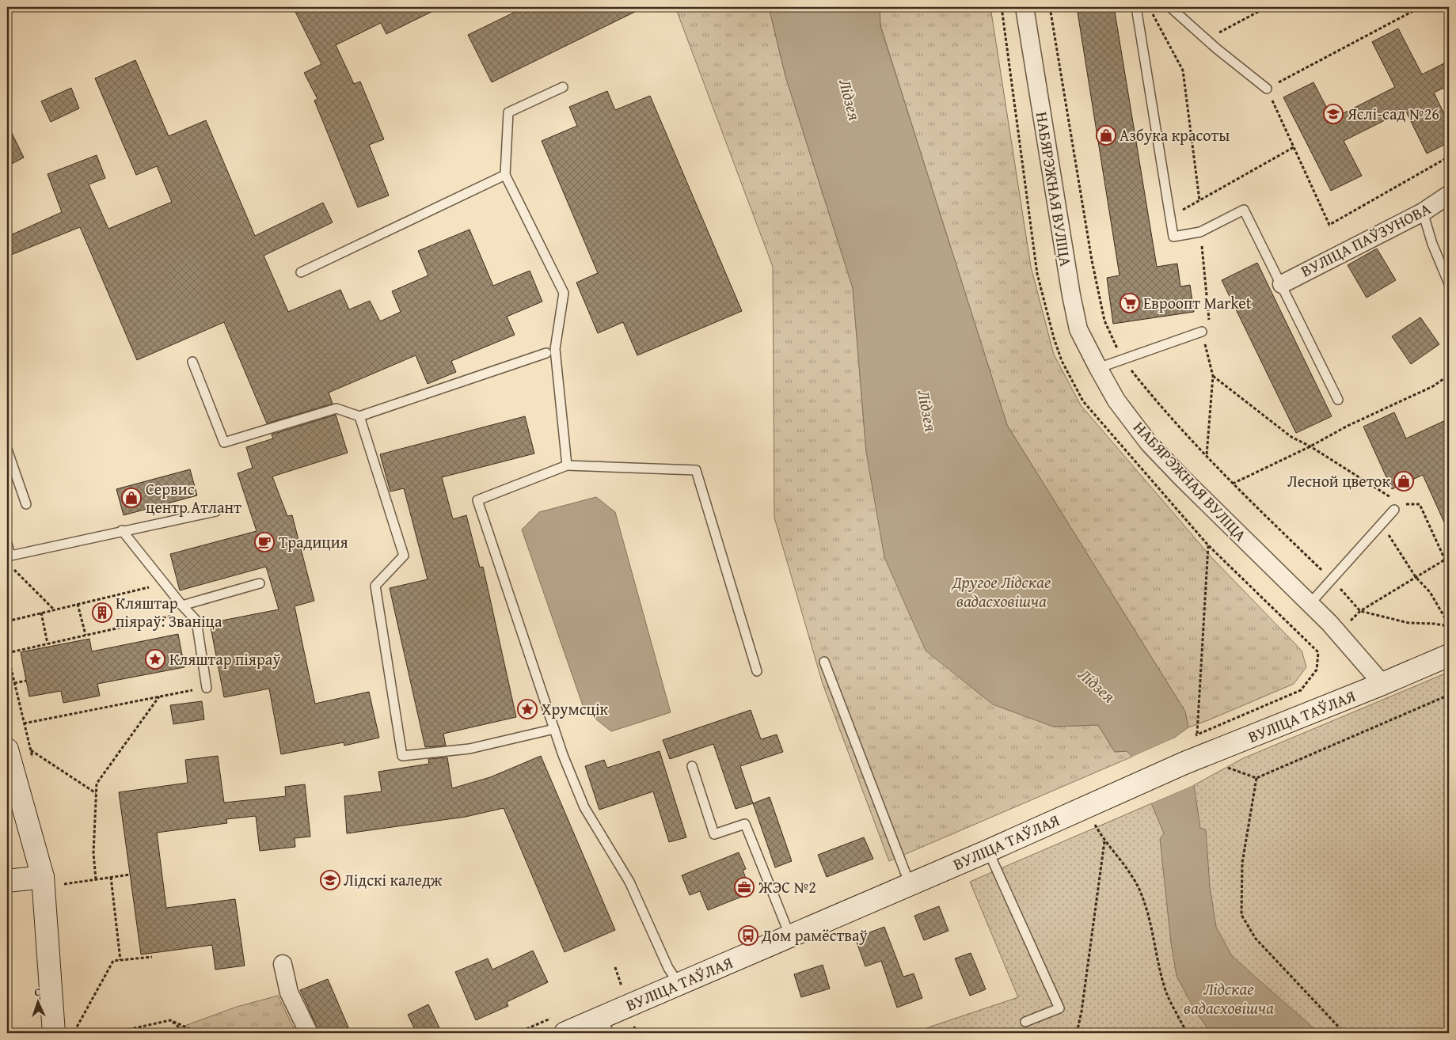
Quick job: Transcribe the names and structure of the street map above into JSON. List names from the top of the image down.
{
  "streets": {
    "main road": ["ВУЛІЦА ТАЎЛАЯ"],
    "street": ["НАБЯРЭЖНАЯ ВУЛІЦА", "ВУЛІЦА ПАЎЗУНОВА"]
  },
  "crossings": [
    ["НАБЯРЭЖНАЯ ВУЛІЦА", "ВУЛІЦА ТАЎЛАЯ"]
  ],
  "water": ["Лідзея", "Другое Лідскае вадасховішча", "Лідскае вадасховішча"],
  "places": {
    "school or university": ["Яслі-сад №26", "Лідскі каледж"],
    "shop": ["Азбука красоты", "Лесной цветок", "Сервис центр Атлант"],
    "supermarket": ["Евроопт Market"],
    "cafe": ["Традиция"],
    "building": ["Кляштар піяраў: Званіца"],
    "place": ["Кляштар піяраў", "Хрумсцік"],
    "office": ["ЖЭС №2"],
    "bus stop": ["Дом рамёстваў"]
  },
  "north": "top"
}
